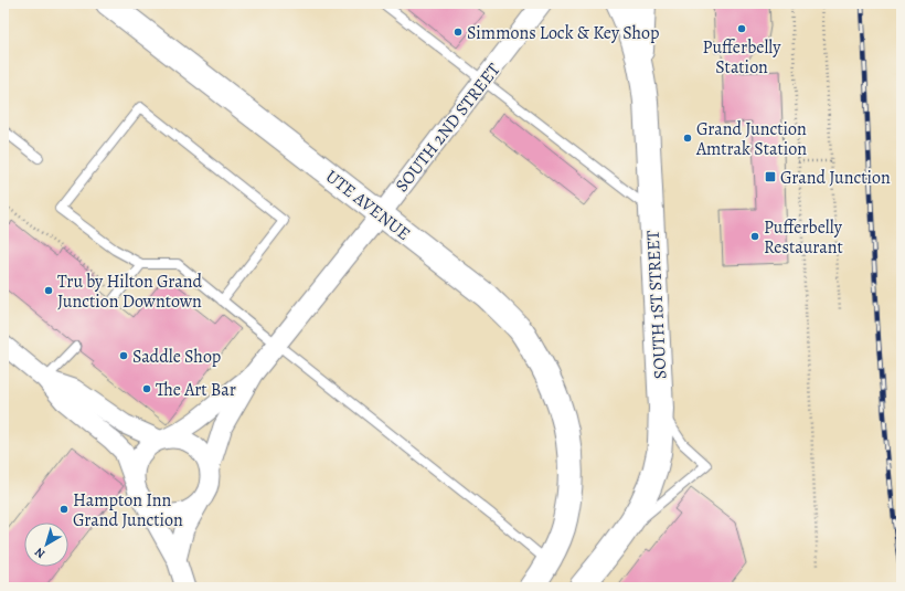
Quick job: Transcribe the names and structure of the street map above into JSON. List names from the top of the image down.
{
  "streets": {
    "highway": ["UTE AVENUE", "SOUTH 1ST STREET"],
    "street": ["SOUTH 2ND STREET"]
  },
  "crossings": [
    ["SOUTH 2ND STREET", "UTE AVENUE"]
  ],
  "places": {
    "other": [
      "Pufferbelly Station",
      "Simmons Lock & Key Shop",
      "Grand Junction Amtrak Station",
      "Pufferbelly Restaurant",
      "Tru by Hilton Grand Junction Downtown",
      "Saddle Shop",
      "The Art Bar",
      "Hampton Inn Grand Junction"
    ],
    "transit": ["Grand Junction"]
  },
  "north": "bottom left"
}
